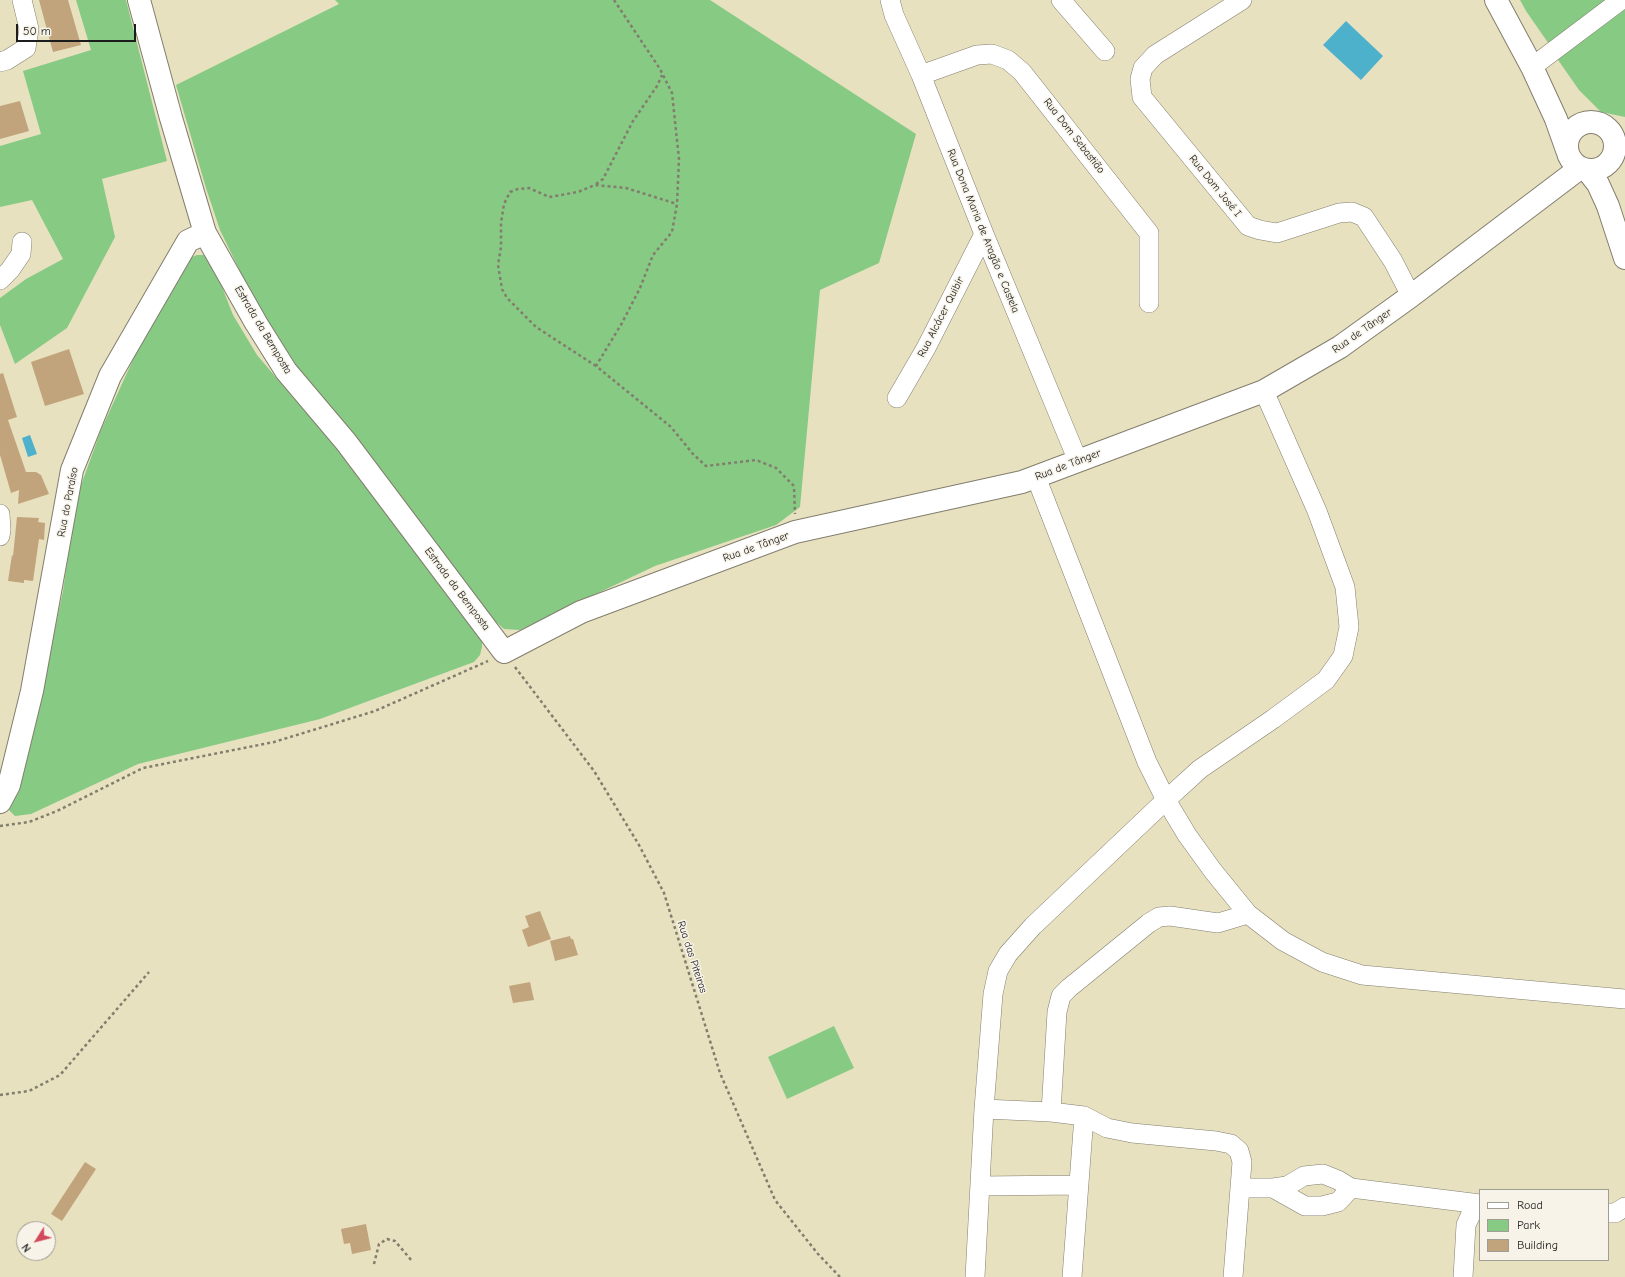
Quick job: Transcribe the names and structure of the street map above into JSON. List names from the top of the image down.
{
  "streets": {
    "street": [
      "Rua Dom Sebastião",
      "Rua Dom José I",
      "Rua Dona Maria de Aragão e Castela",
      "Rua Alcácer Quibir",
      "Estrada da Bemposta",
      "Rua de Tânger",
      "Rua do Paraíso"
    ],
    "path": ["Rua das Piteiras"]
  },
  "crossings": [
    ["Rua Dom Sebastião", "Rua Dona Maria de Aragão e Castela"],
    ["Rua Dom José I", "Rua de Tânger"],
    ["Rua Dona Maria de Aragão e Castela", "Rua Alcácer Quibir"],
    ["Rua Dona Maria de Aragão e Castela", "Rua de Tânger"],
    ["Estrada da Bemposta", "Rua de Tânger"],
    ["Estrada da Bemposta", "Rua do Paraíso"],
    ["Estrada da Bemposta", "Rua das Piteiras"],
    ["Rua de Tânger", "Rua das Piteiras"]
  ],
  "legend": ["Road", "Park", "Building"],
  "scale_bar": "50 m",
  "north": "bottom left"
}
